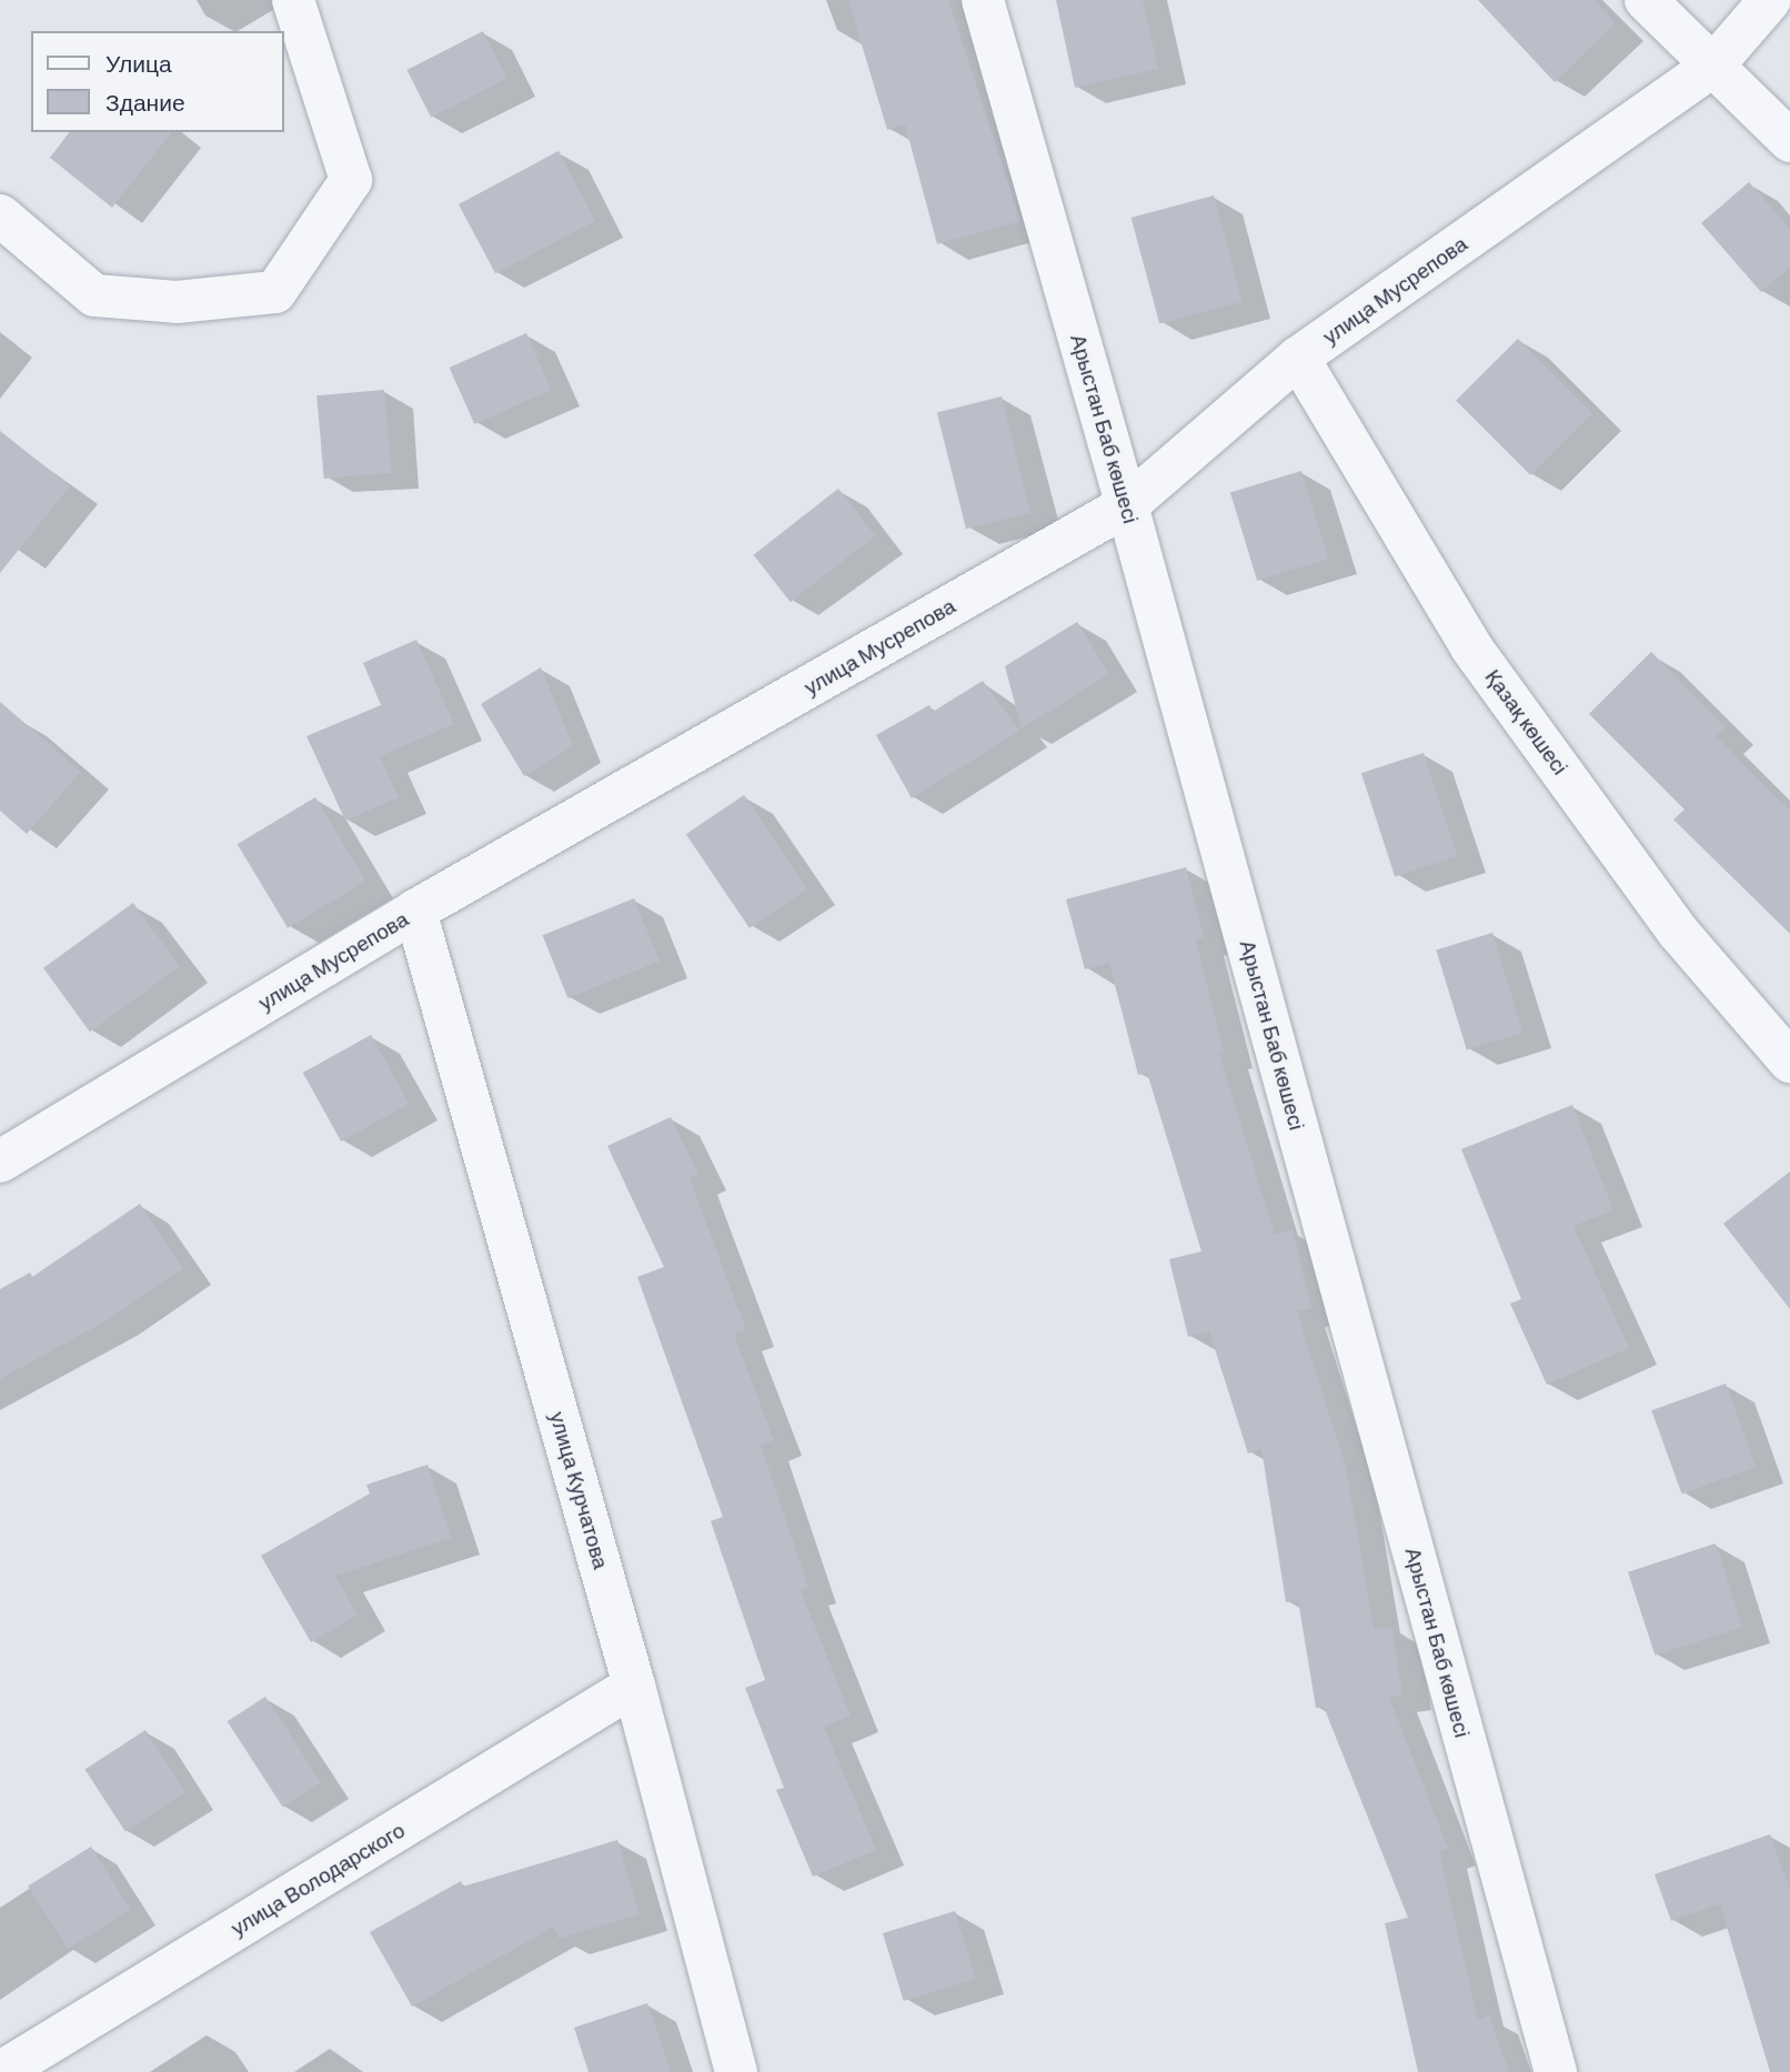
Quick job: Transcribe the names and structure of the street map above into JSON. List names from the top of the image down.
{
  "streets": {
    "street": [
      "улица Мусрепова",
      "Арыстан Баб көшесі",
      "Қазақ көшесі",
      "улица Курчатова",
      "улица Володарского"
    ]
  },
  "crossings": [
    ["улица Мусрепова", "Арыстан Баб көшесі"],
    ["улица Мусрепова", "Қазақ көшесі"],
    ["улица Мусрепова", "улица Курчатова"],
    ["улица Курчатова", "улица Володарского"]
  ],
  "legend": ["Улица", "Здание"]
}
